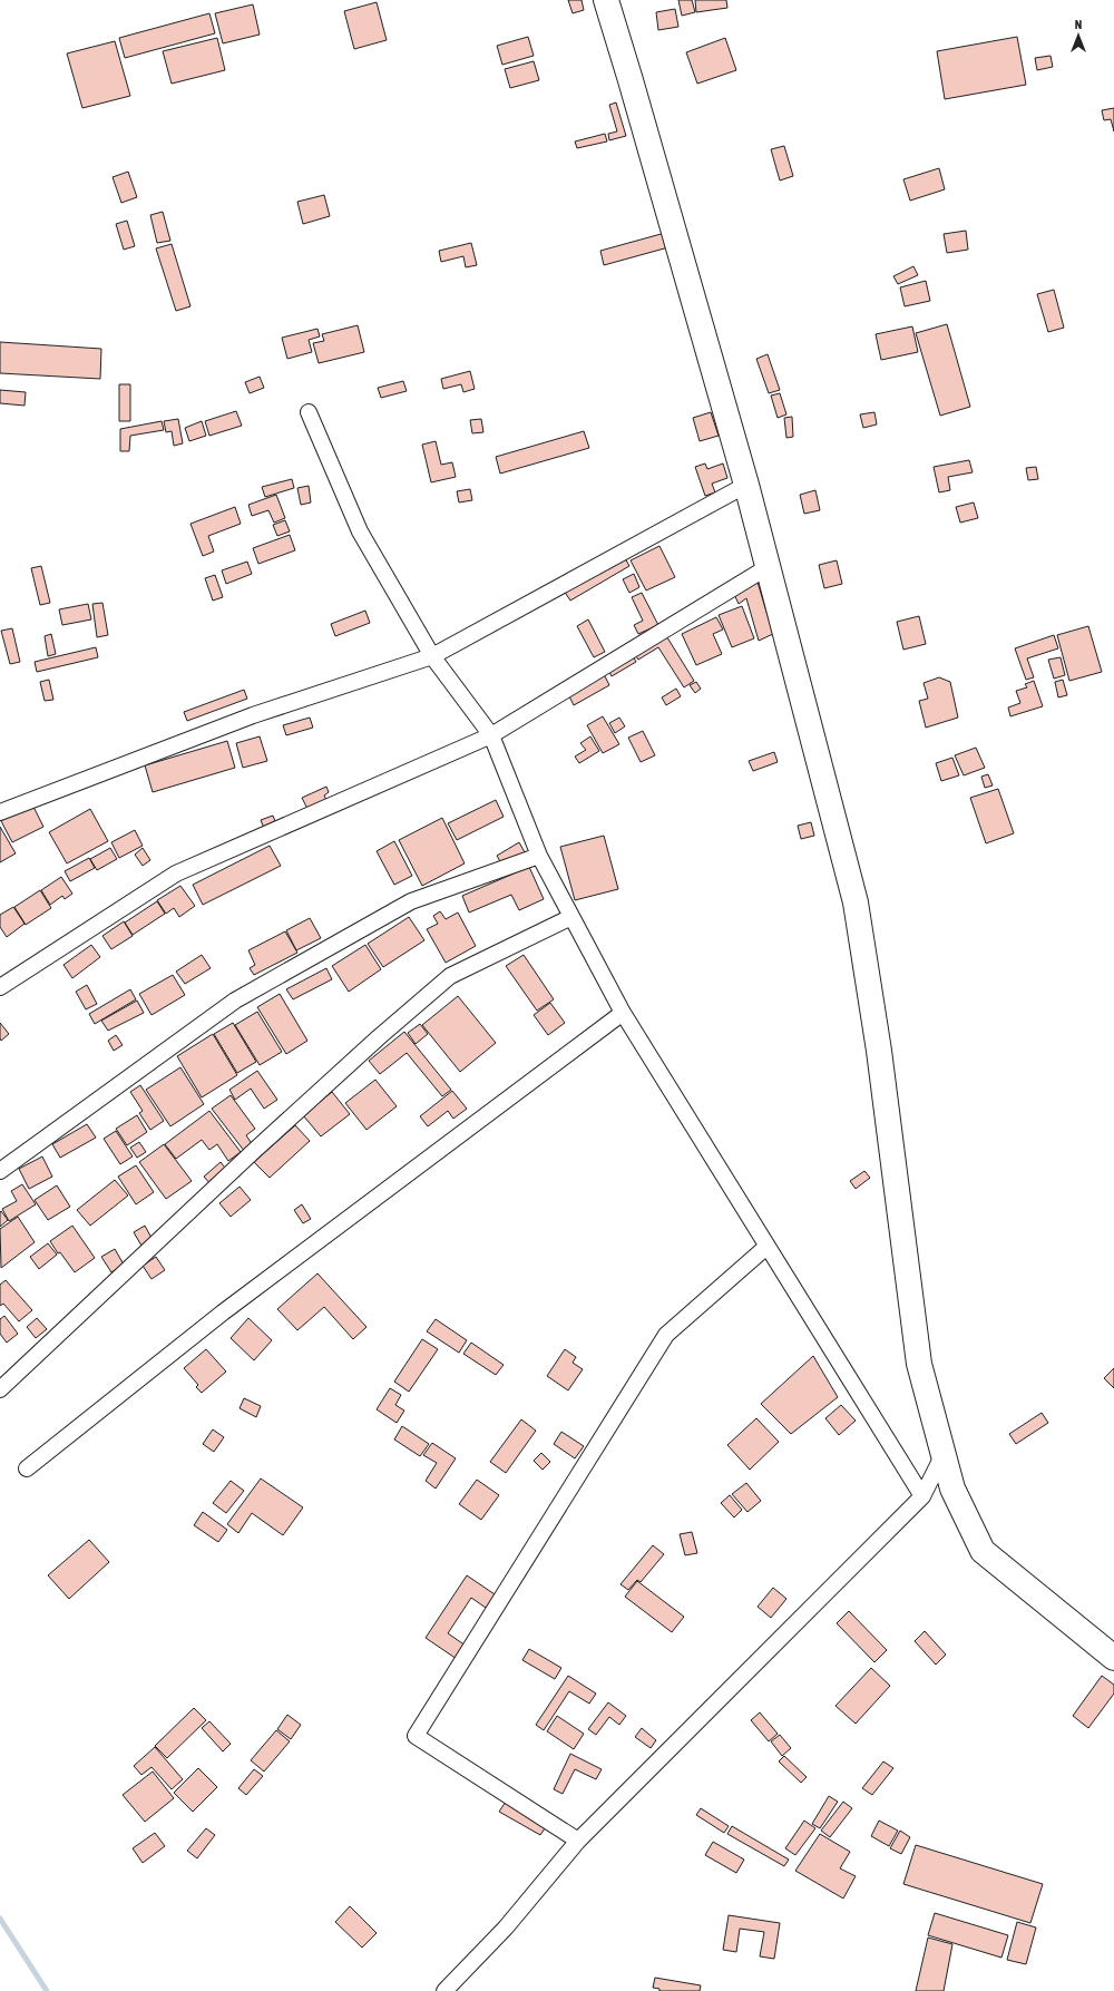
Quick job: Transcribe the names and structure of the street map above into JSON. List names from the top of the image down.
{
  "north": "top"
}
